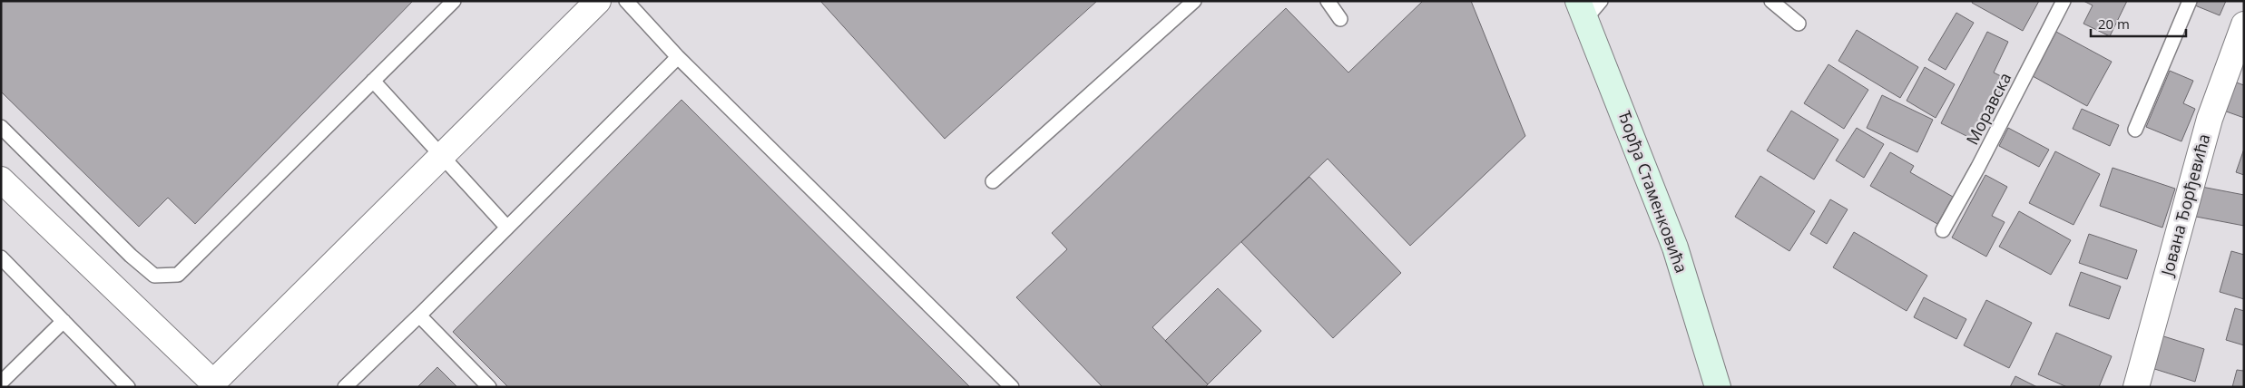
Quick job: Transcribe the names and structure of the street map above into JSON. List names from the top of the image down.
{
  "streets": {
    "street": ["Ђорђа Стаменковића", "Јована Ђорђевића"],
    "lane": ["Моравска"]
  },
  "scale_bar": "20 m"
}
